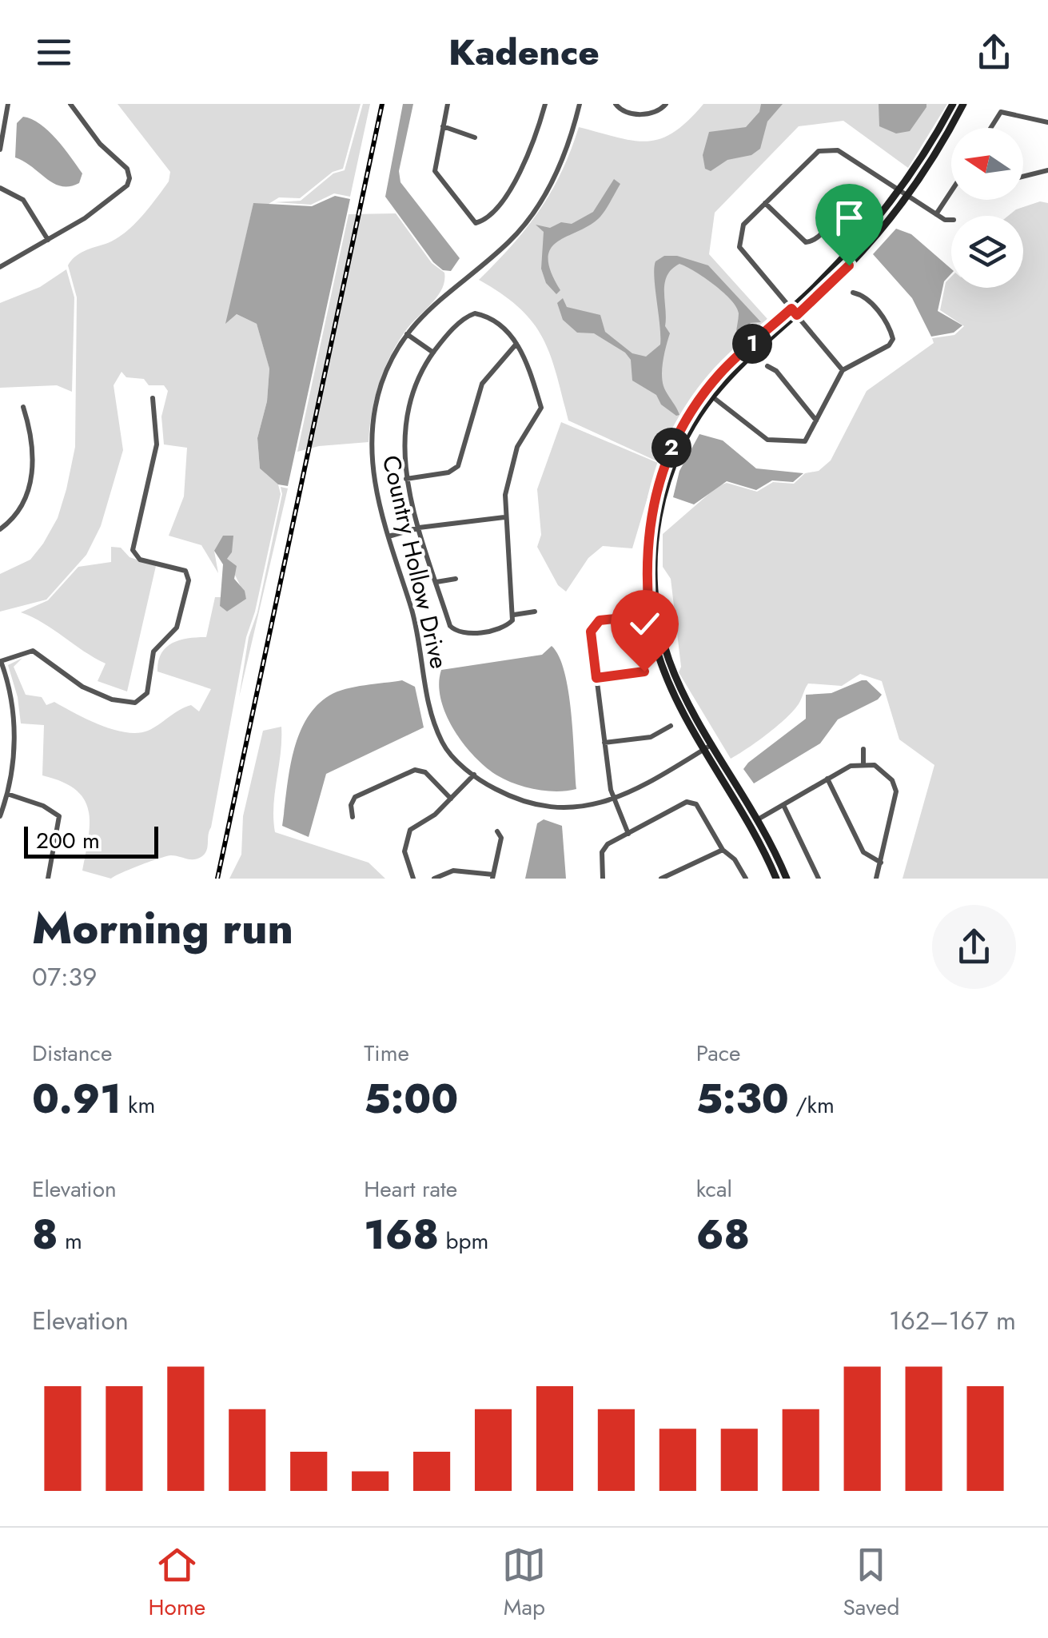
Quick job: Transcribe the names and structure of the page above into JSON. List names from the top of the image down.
{
  "streets": {
    "street": ["Country Hollow Drive"]
  },
  "scale_bar": "200 m",
  "north": "left",
  "page": {
    "header": "Kadence",
    "pins": ["1", "2"],
    "scale": "200 m",
    "heading": ["Morning run", "07:39"],
    "stats": [
      ["Distance", "0.91 km"],
      ["Time", "5:00"],
      ["Pace", "5:30 /km"],
      ["Elevation", "8 m"],
      ["Heart rate", "168 bpm"],
      ["kcal", "68"]
    ],
    "chart": ["Elevation", "162–167 m"],
    "tabs": ["Home", "Map", "Saved"]
  }
}
